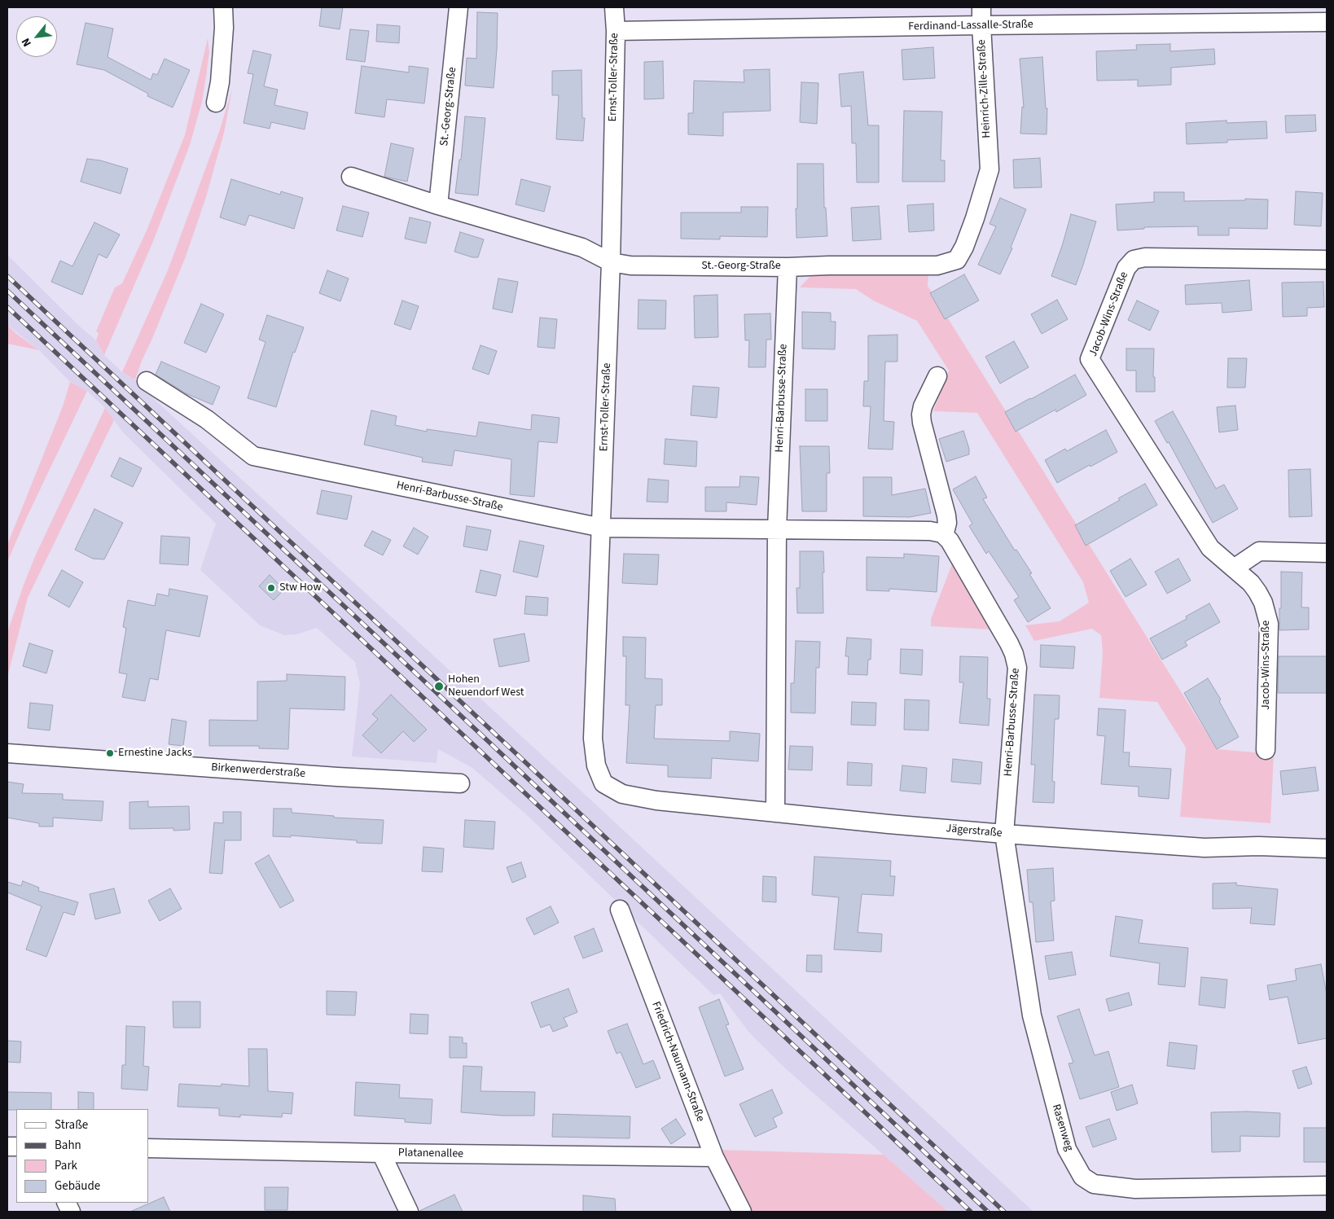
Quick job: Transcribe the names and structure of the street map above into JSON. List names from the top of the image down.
{
  "streets": {
    "street": [
      "Ferdinand-Lassalle-Straße",
      "Ernst-Toller-Straße",
      "Heinrich-Zille-Straße",
      "St.-Georg-Straße",
      "Jacob-Wins-Straße",
      "Henri-Barbusse-Straße",
      "Birkenwerderstraße",
      "Jägerstraße",
      "Friedrich-Naumann-Straße",
      "Rasenweg",
      "Platanenallee"
    ]
  },
  "crossings": [
    ["Ferdinand-Lassalle-Straße", "Ernst-Toller-Straße"],
    ["Ferdinand-Lassalle-Straße", "Heinrich-Zille-Straße"],
    ["Ernst-Toller-Straße", "St.-Georg-Straße"],
    ["Ernst-Toller-Straße", "Henri-Barbusse-Straße"],
    ["Ernst-Toller-Straße", "Jägerstraße"],
    ["Heinrich-Zille-Straße", "St.-Georg-Straße"],
    ["St.-Georg-Straße", "Henri-Barbusse-Straße"],
    ["Henri-Barbusse-Straße", "Jägerstraße"],
    ["Henri-Barbusse-Straße", "Rasenweg"],
    ["Jägerstraße", "Rasenweg"],
    ["Friedrich-Naumann-Straße", "Platanenallee"]
  ],
  "places": ["Stw How", "Hohen Neuendorf West", "Ernestine Jacks"],
  "legend": [
    "Straße",
    "Bahn",
    "Park",
    "Gebäude"
  ],
  "north": "bottom left"
}
